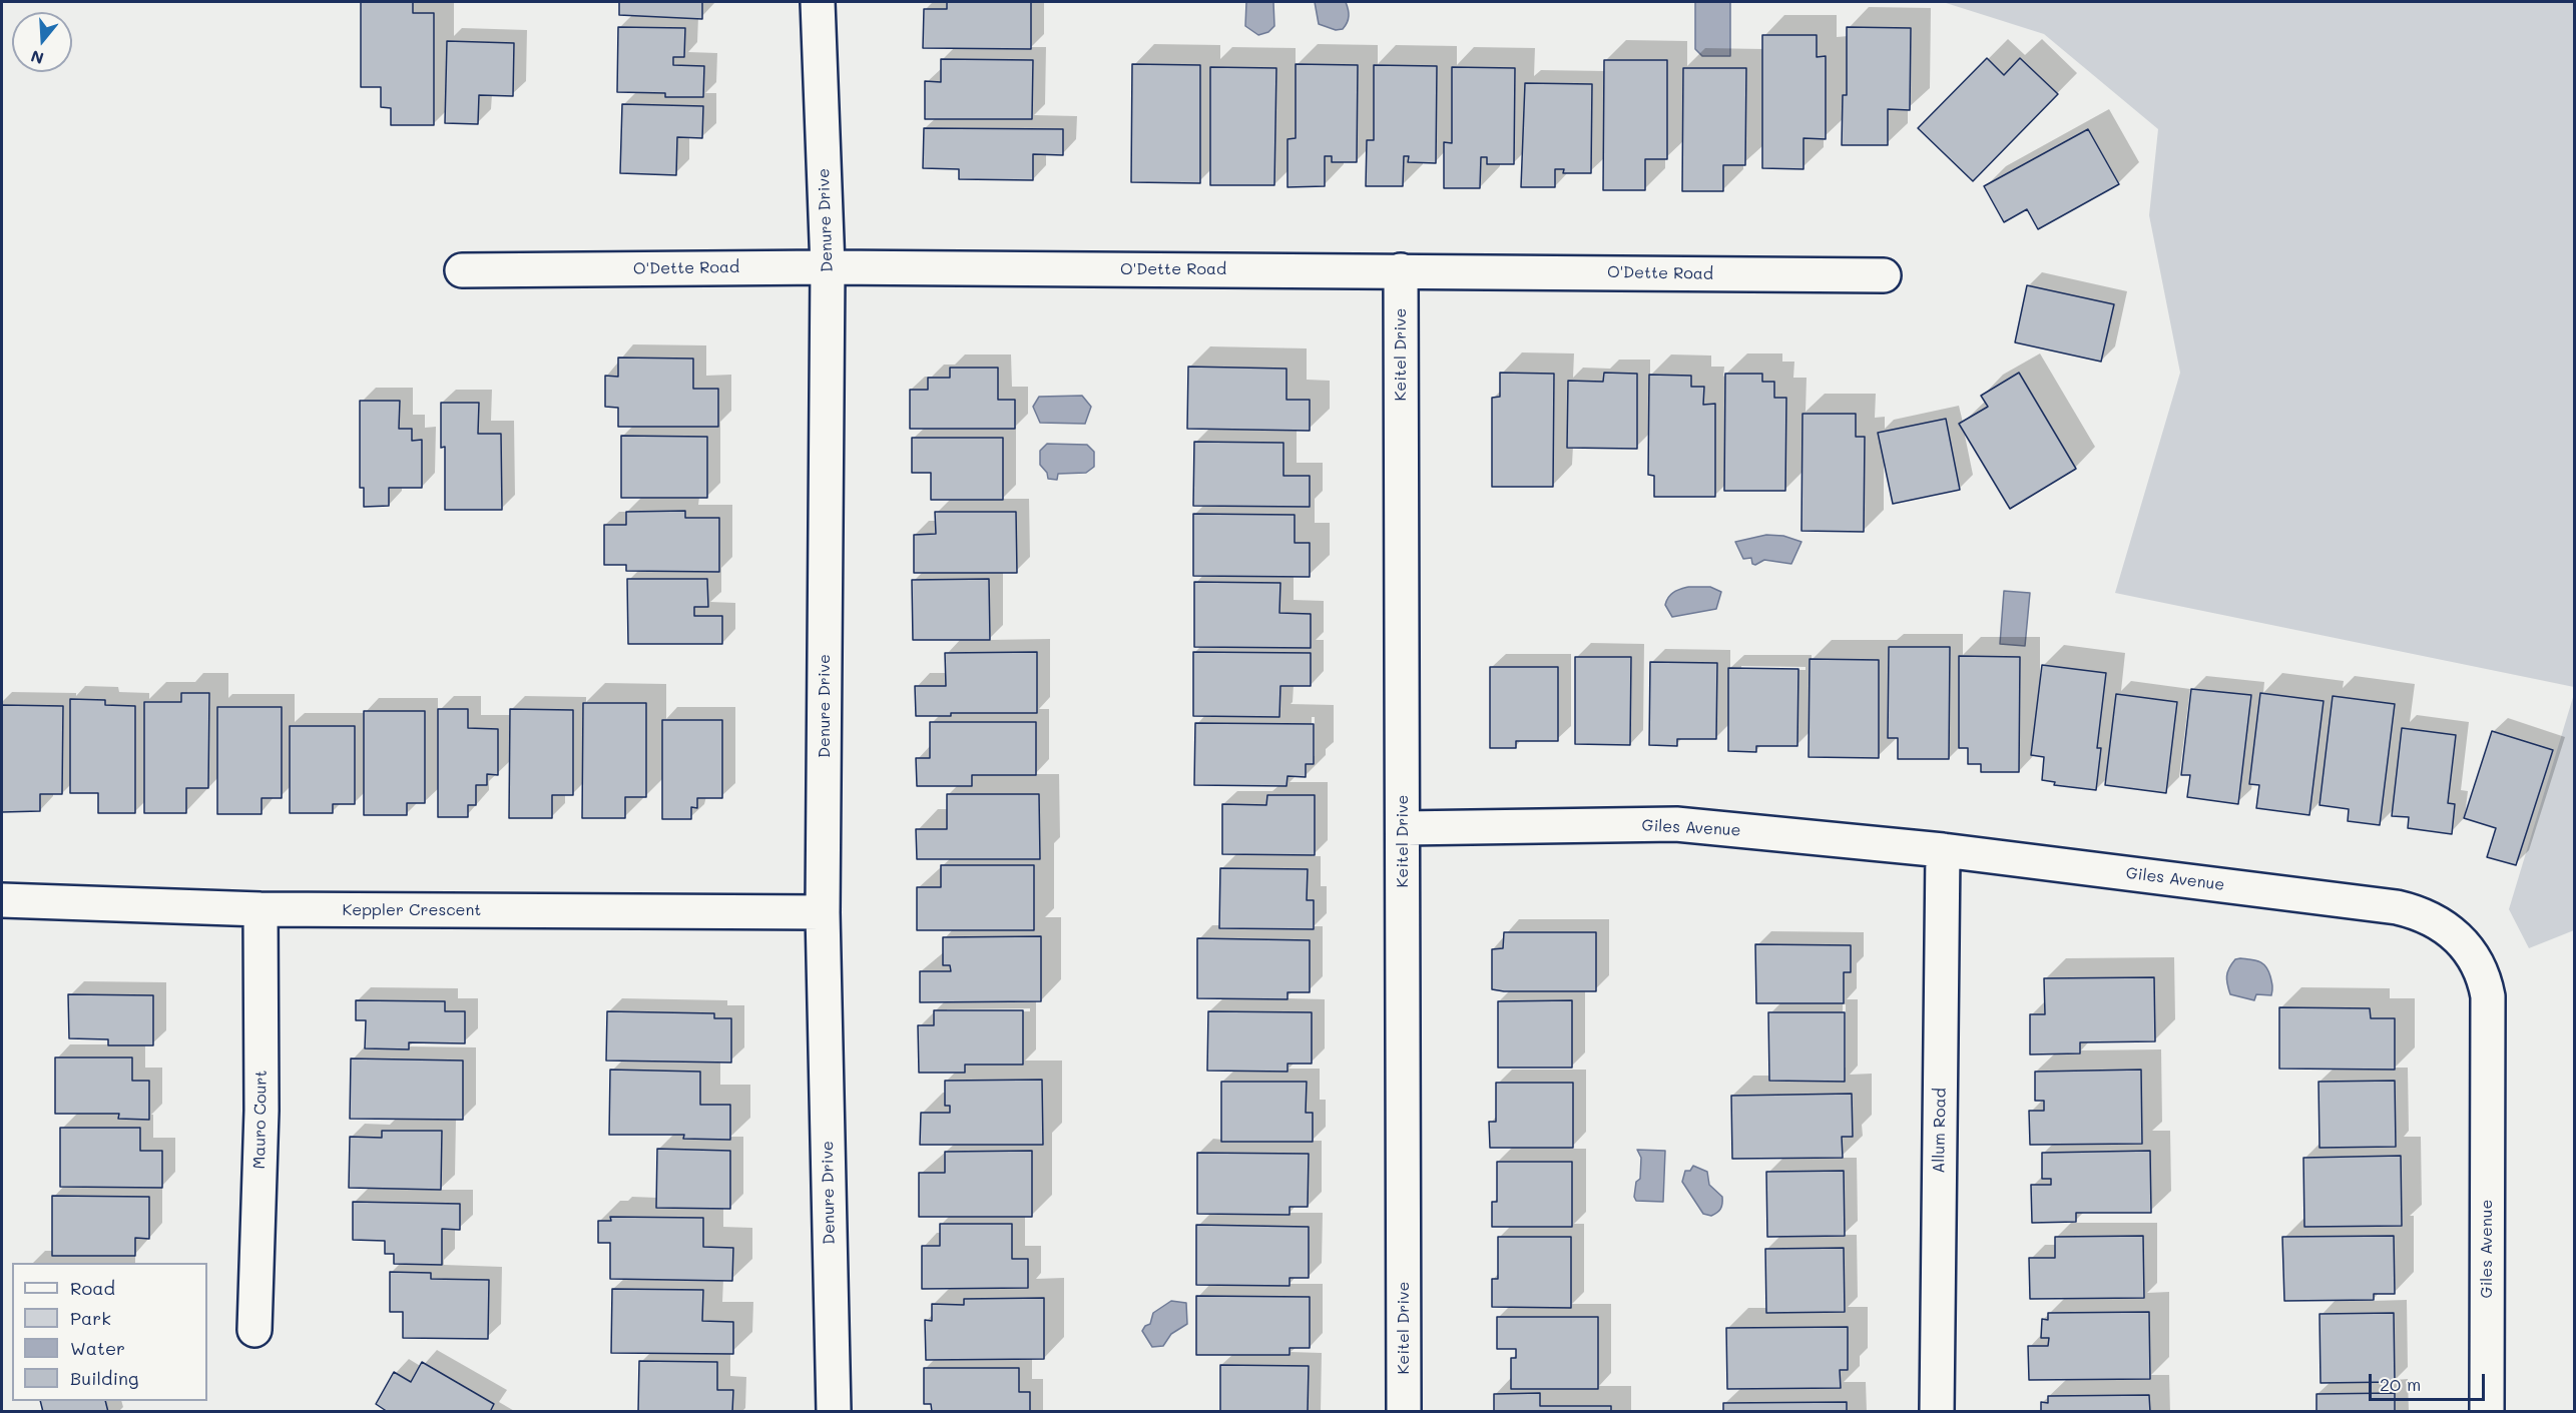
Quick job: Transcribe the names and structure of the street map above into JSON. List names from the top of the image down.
{
  "streets": {
    "street": [
      "Denure Drive",
      "O'Dette Road",
      "Keitel Drive",
      "Giles Avenue",
      "Keppler Crescent",
      "Mauro Court",
      "Allum Road"
    ]
  },
  "crossings": [
    ["Denure Drive", "O'Dette Road"],
    ["Denure Drive", "Keppler Crescent"],
    ["O'Dette Road", "Keitel Drive"],
    ["Keitel Drive", "Giles Avenue"],
    ["Giles Avenue", "Allum Road"],
    ["Keppler Crescent", "Mauro Court"]
  ],
  "legend": [
    "Road",
    "Park",
    "Water",
    "Building"
  ],
  "scale_bar": "20 m",
  "north": "bottom"
}
